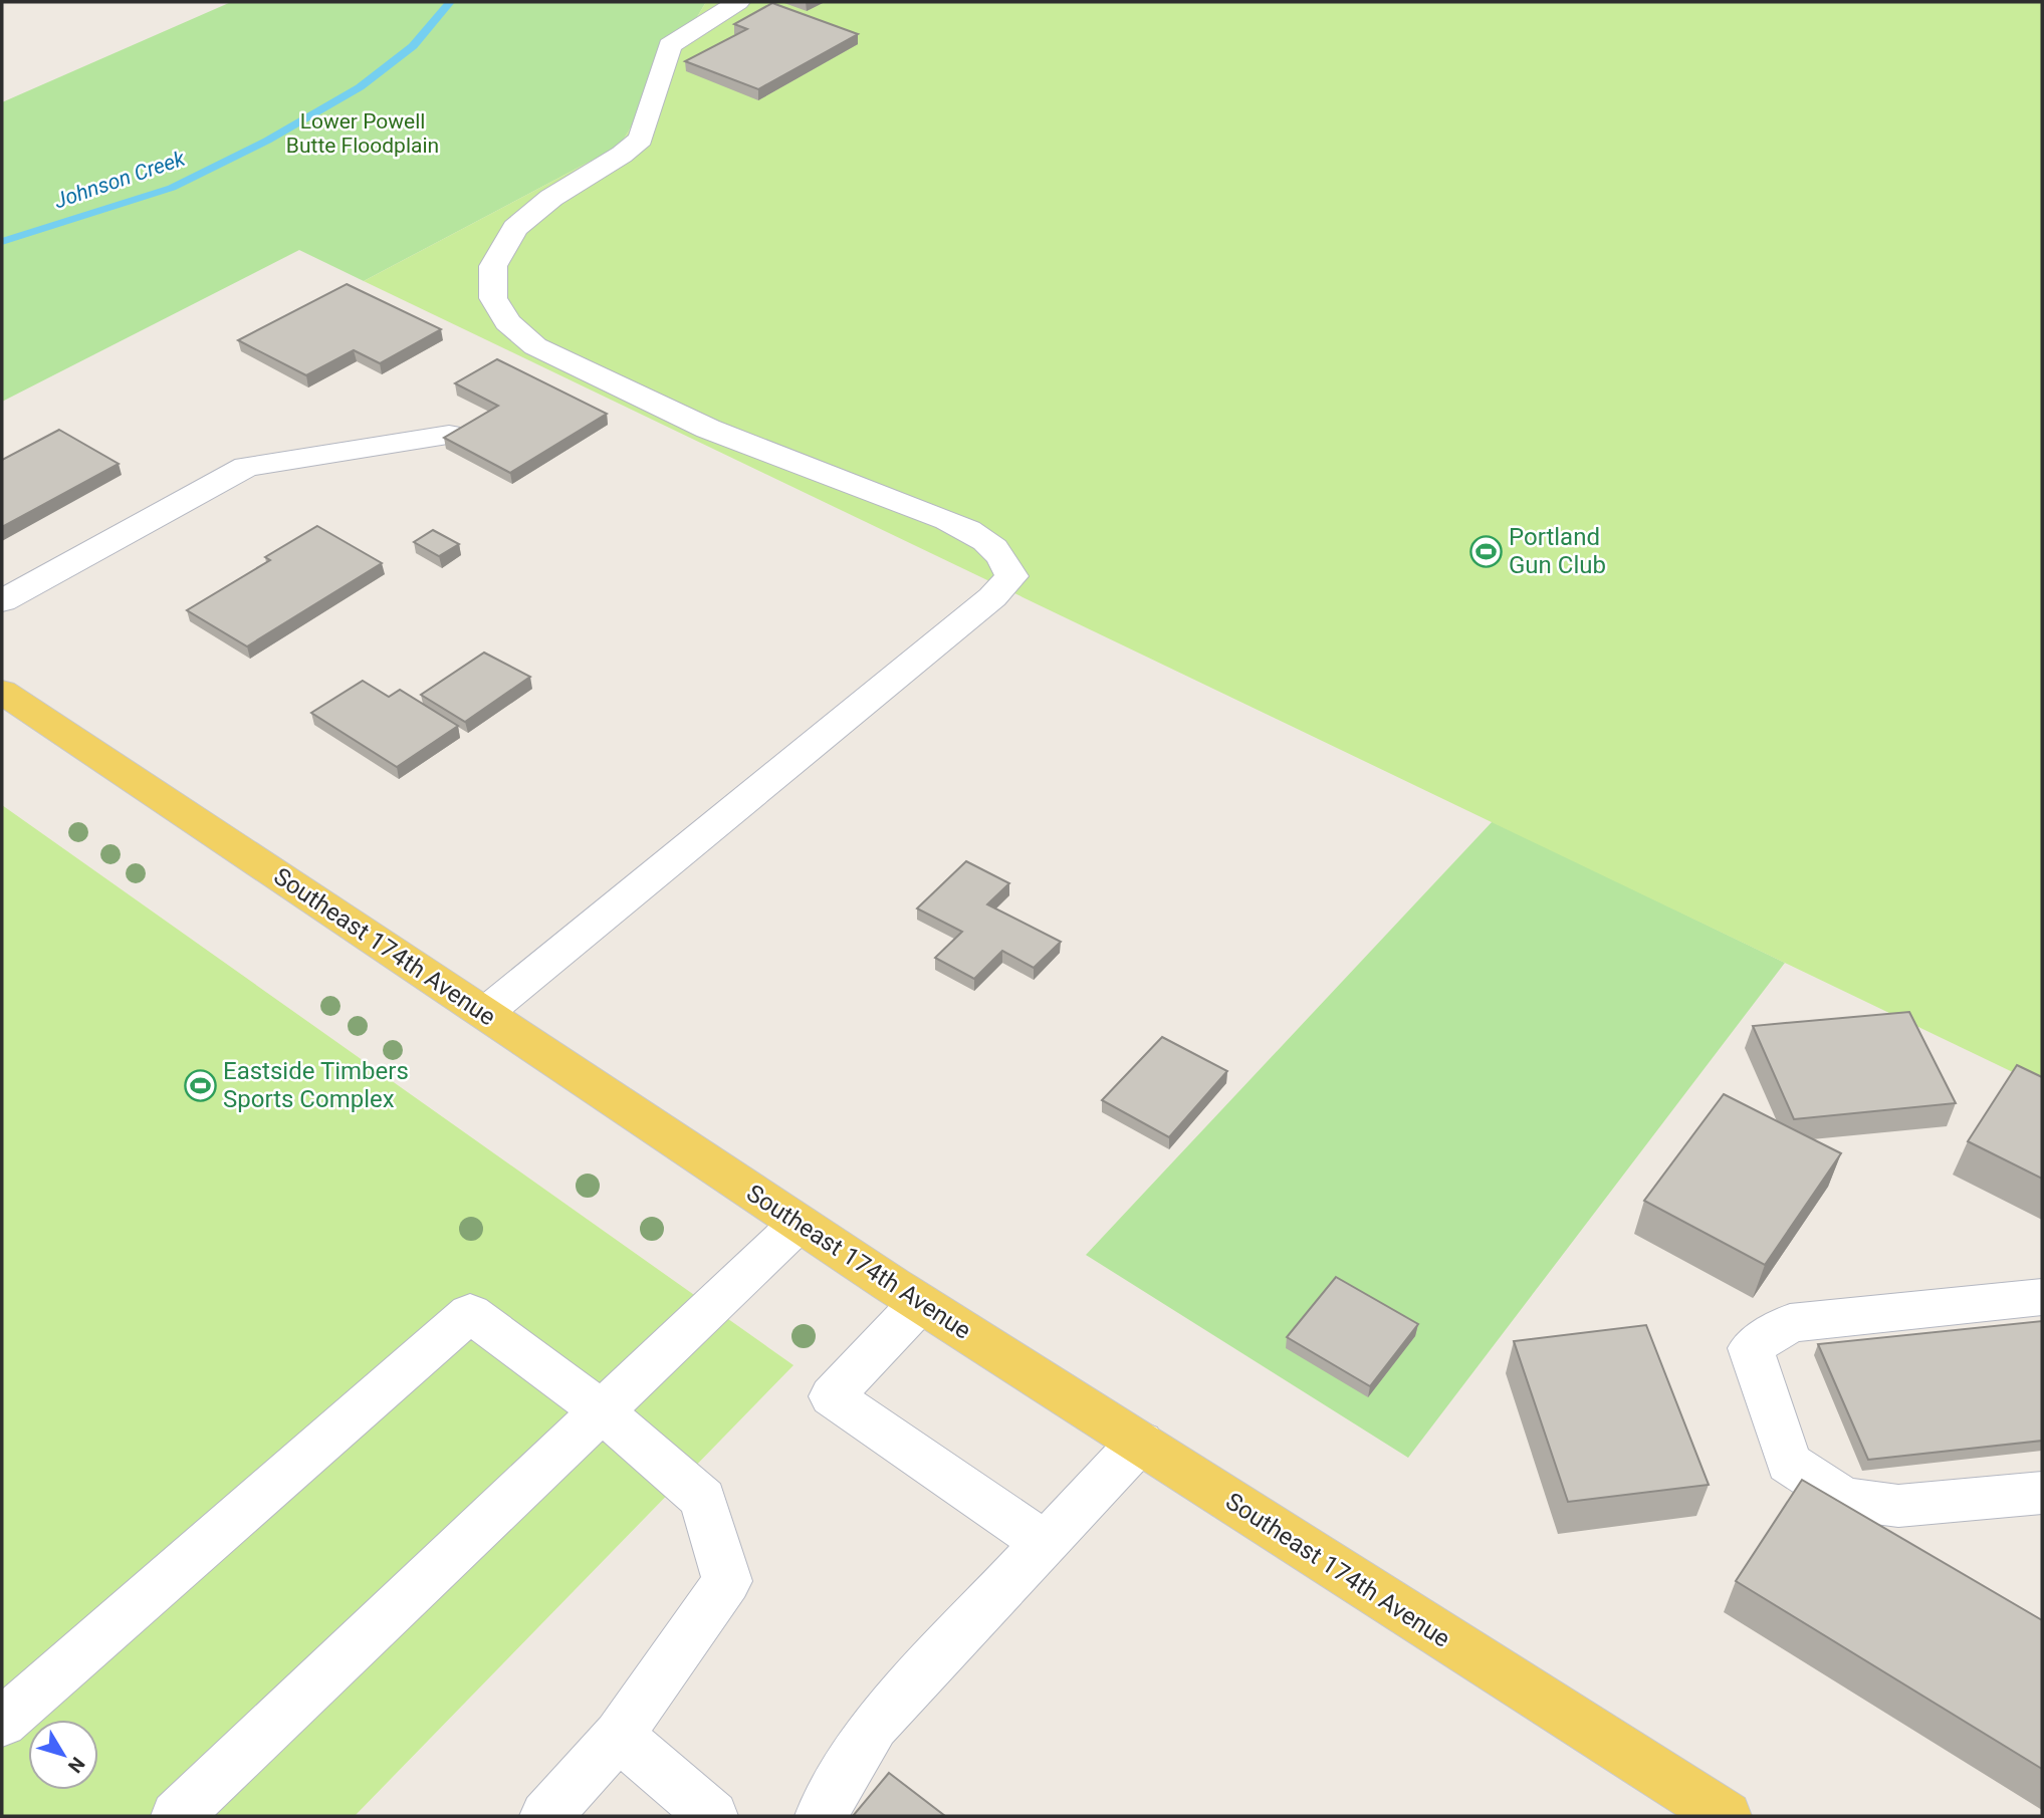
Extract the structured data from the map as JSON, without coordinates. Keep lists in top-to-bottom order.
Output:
{
  "streets": {
    "main road": ["Southeast 174th Avenue"]
  },
  "water": ["Johnson Creek"],
  "parks": ["Lower Powell Butte Floodplain"],
  "places": {
    "sports": ["Portland Gun Club", "Eastside Timbers Sports Complex"]
  },
  "north": "bottom right"
}
